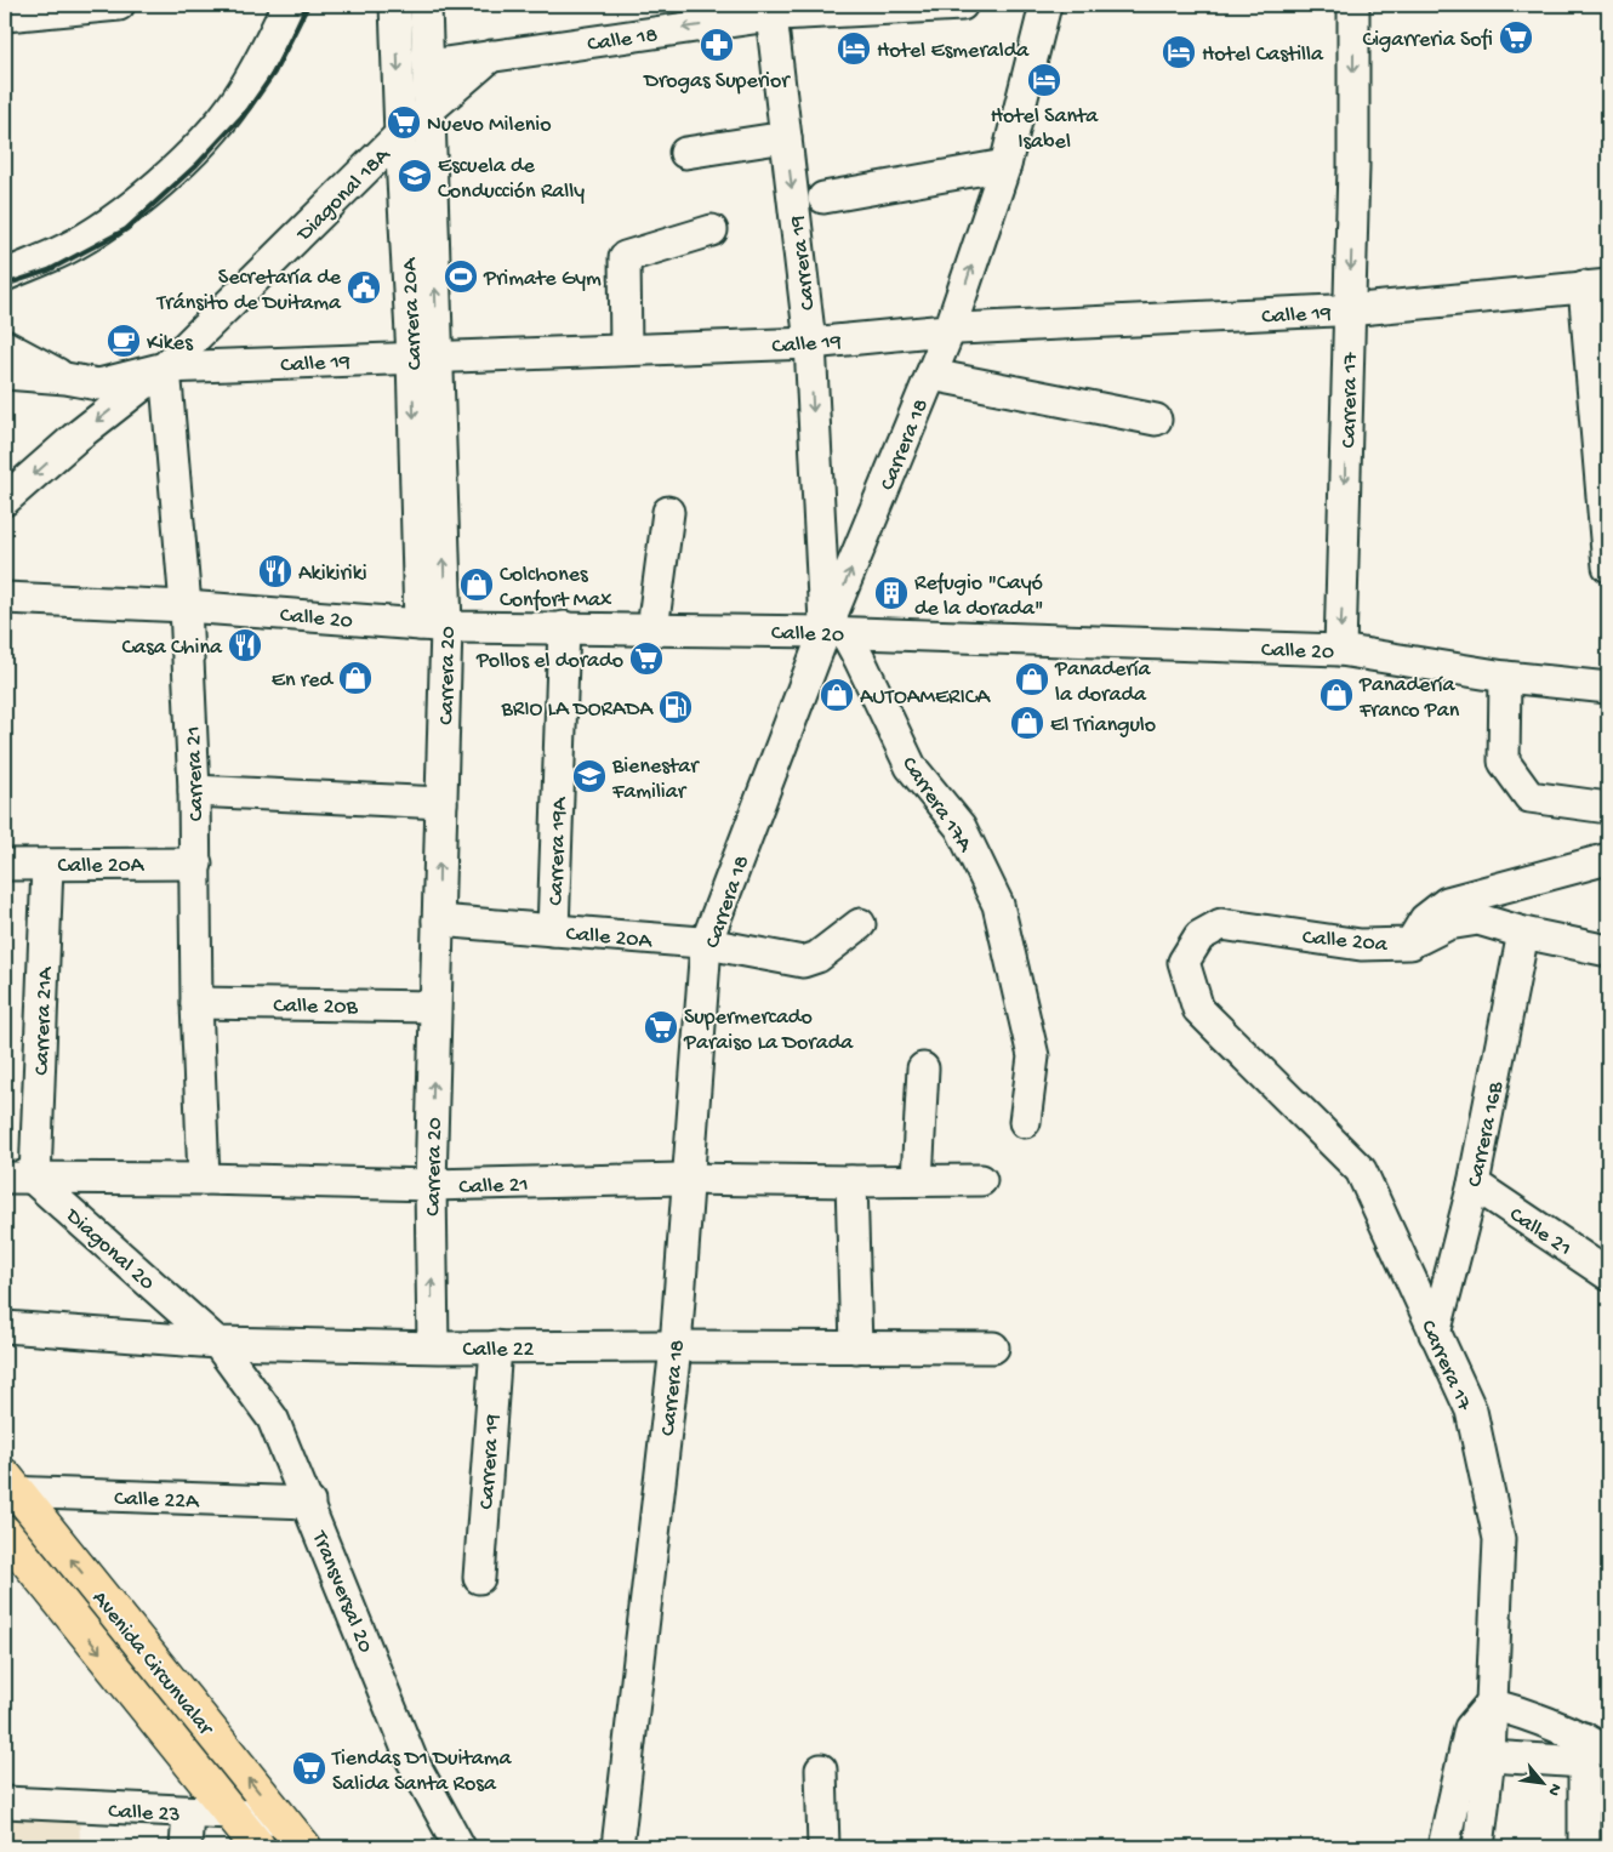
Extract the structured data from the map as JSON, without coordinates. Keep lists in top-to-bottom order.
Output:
{
  "streets": {
    "highway": ["Avenida Circunvalar"],
    "street": [
      "Calle 18",
      "Diagonal 18A",
      "Carrera 19",
      "Calle 19",
      "Carrera 20A",
      "Carrera 17",
      "Carrera 18",
      "Calle 20",
      "Carrera 20",
      "Carrera 21",
      "Carrera 17A",
      "Carrera 19A",
      "Calle 20A",
      "Calle 20a",
      "Calle 20B",
      "Carrera 21A",
      "Carrera 16B",
      "Calle 21",
      "Diagonal 20",
      "Calle 22",
      "Calle 22A",
      "Transversal 20",
      "Calle 23"
    ]
  },
  "crossings": [
    ["Calle 18", "Diagonal 18A"],
    ["Calle 18", "Carrera 19"],
    ["Calle 18", "Carrera 20"],
    ["Diagonal 18A", "Calle 19"],
    ["Diagonal 18A", "Carrera 20A"],
    ["Diagonal 18A", "Carrera 20"],
    ["Diagonal 18A", "Carrera 21"],
    ["Carrera 19", "Calle 19"],
    ["Carrera 19", "Carrera 18"],
    ["Carrera 19", "Calle 20"],
    ["Carrera 19", "Carrera 17A"],
    ["Carrera 19", "Calle 22"],
    ["Calle 19", "Carrera 20A"],
    ["Calle 19", "Carrera 17"],
    ["Calle 19", "Carrera 18"],
    ["Calle 19", "Carrera 20"],
    ["Calle 19", "Carrera 21"],
    ["Carrera 20A", "Carrera 20"],
    ["Carrera 17", "Calle 20"],
    ["Carrera 17", "Calle 20a"],
    ["Carrera 17", "Carrera 16B"],
    ["Carrera 18", "Calle 20"],
    ["Carrera 18", "Carrera 17A"],
    ["Carrera 18", "Calle 20A"],
    ["Carrera 18", "Calle 21"],
    ["Carrera 18", "Calle 22"],
    ["Calle 20", "Carrera 20"],
    ["Calle 20", "Carrera 21"],
    ["Calle 20", "Carrera 17A"],
    ["Calle 20", "Carrera 19A"],
    ["Carrera 20", "Calle 20A"],
    ["Carrera 20", "Calle 20B"],
    ["Carrera 20", "Calle 21"],
    ["Carrera 20", "Calle 22"],
    ["Carrera 21", "Calle 20A"],
    ["Carrera 21", "Calle 20B"],
    ["Carrera 21", "Calle 21"],
    ["Carrera 19A", "Calle 20A"],
    ["Calle 20A", "Carrera 21A"],
    ["Carrera 21A", "Calle 21"],
    ["Carrera 21A", "Diagonal 20"],
    ["Carrera 16B", "Calle 21"],
    ["Calle 21", "Diagonal 20"],
    ["Diagonal 20", "Calle 22"],
    ["Diagonal 20", "Transversal 20"],
    ["Calle 22", "Transversal 20"],
    ["Calle 22A", "Transversal 20"],
    ["Calle 22A", "Avenida Circunvalar"],
    ["Avenida Circunvalar", "Calle 23"]
  ],
  "one_way": ["Carrera 19", "Carrera 20A", "Carrera 20"],
  "places": {
    "supermarket": [
      "Cigarreria Sofi",
      "Nuevo Milenio",
      "Pollos el dorado",
      "Supermercado Paraiso La Dorada",
      "Tiendas D1 Duitama Salida Santa Rosa"
    ],
    "pharmacy": ["Drogas Superior"],
    "hotel": ["Hotel Esmeralda", "Hotel Castilla", "Hotel Santa Isabel"],
    "school or university": ["Escuela de Conducción Rally", "Bienestar Familiar"],
    "sports": ["Primate Gym"],
    "public building": ["Secretaría de Tránsito de Duitama"],
    "cafe": ["Kikes"],
    "restaurant": ["Akikiriki", "Casa China"],
    "shop": [
      "Colchones Confort Max",
      "En red",
      "Panadería la dorada",
      "AUTOAMERICA",
      "Panadería Franco Pan",
      "El Triangulo"
    ],
    "building": ["Refugio \"Cayó de la dorada\""],
    "fuel station": ["BRIO LA DORADA"]
  },
  "north": "bottom right"
}
